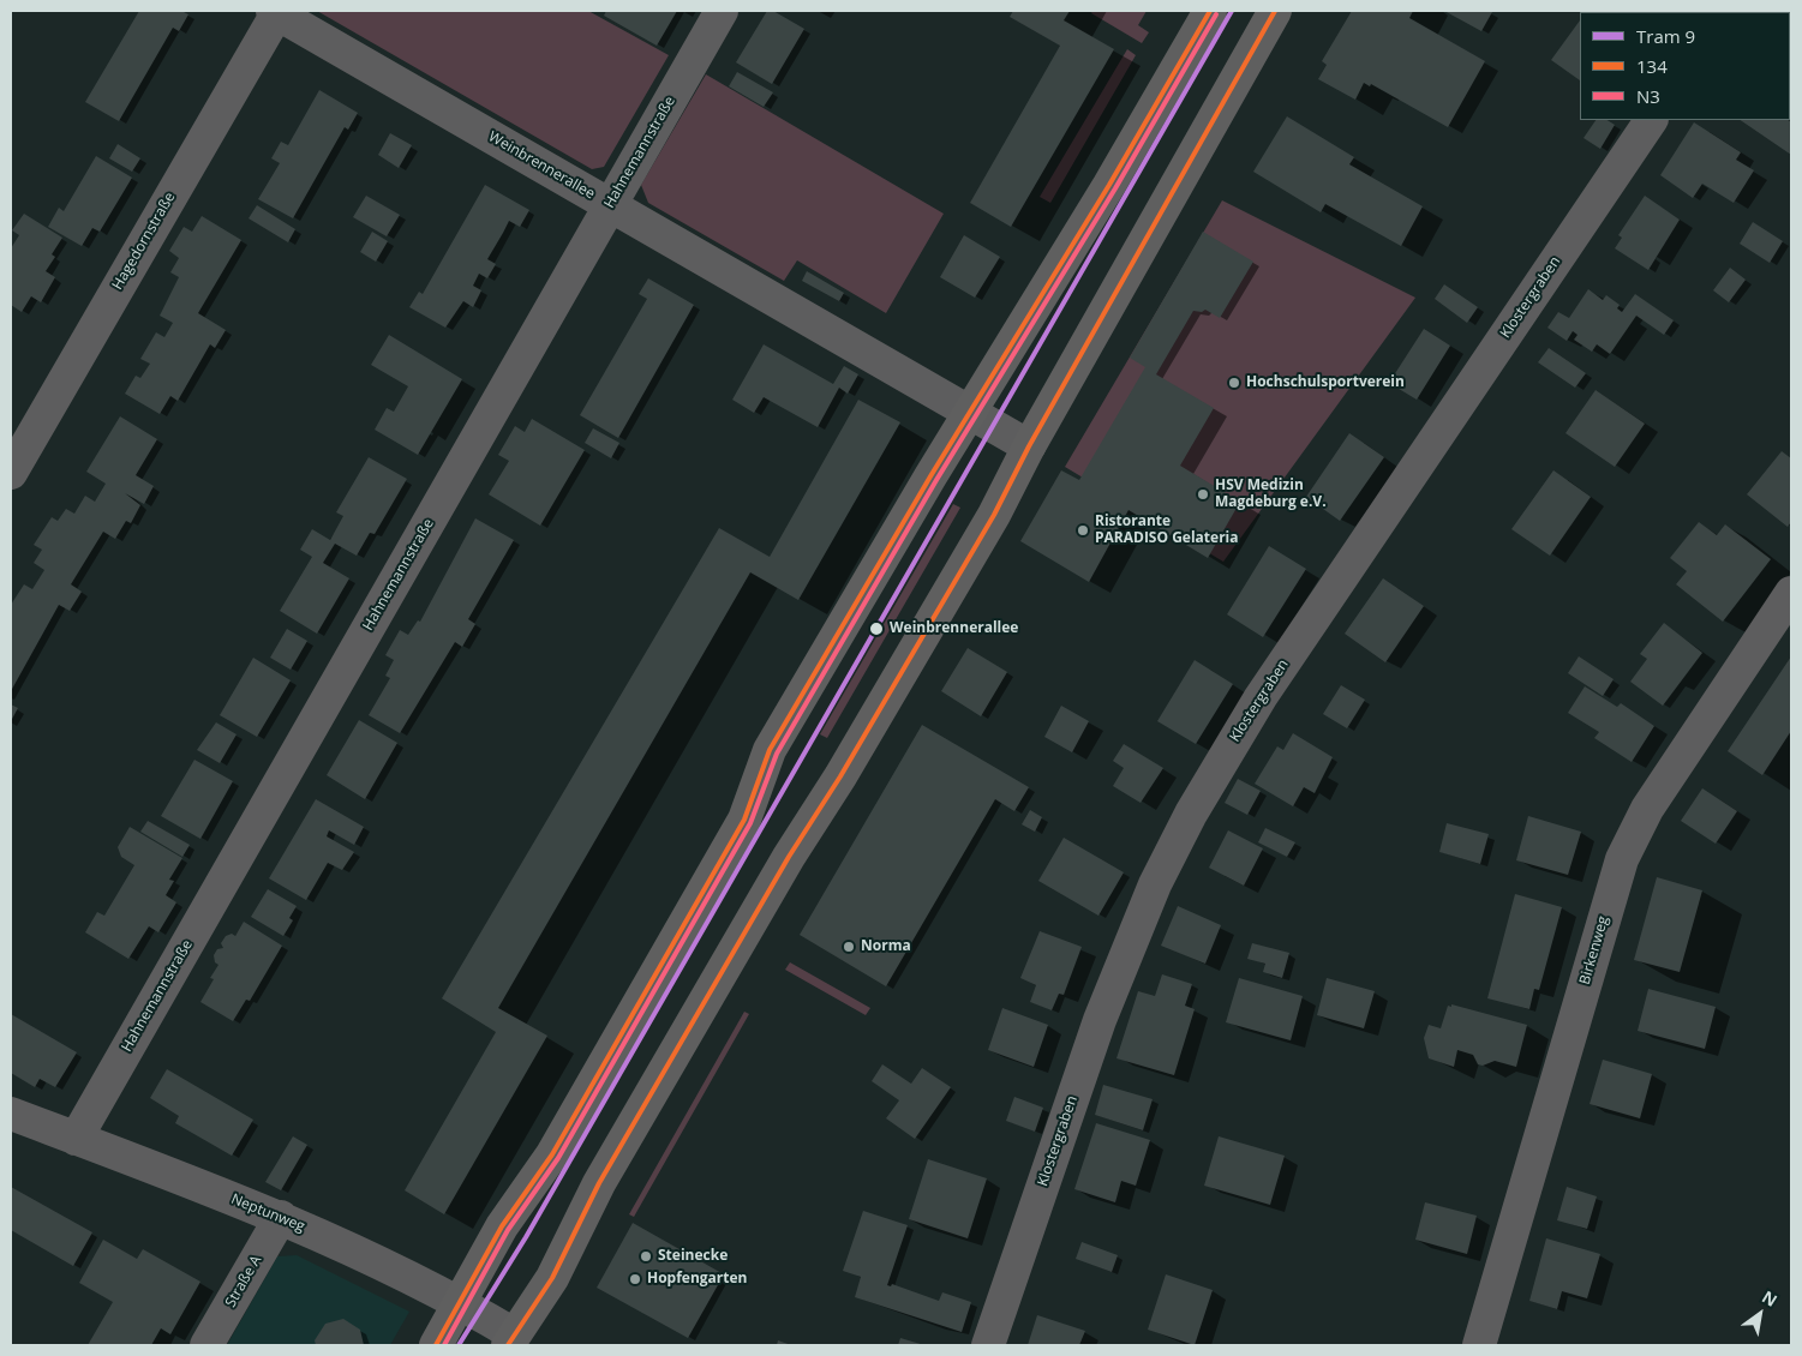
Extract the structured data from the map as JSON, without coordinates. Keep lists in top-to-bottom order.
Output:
{
  "streets": {
    "street": [
      "Hahnemannstraße",
      "Weinbrennerallee",
      "Hagedornstraße",
      "Klostergraben",
      "Birkenweg",
      "Neptunweg",
      "Straße A"
    ]
  },
  "crossings": [
    ["Hahnemannstraße", "Weinbrennerallee"],
    ["Hahnemannstraße", "Neptunweg"],
    ["Weinbrennerallee", "Hagedornstraße"],
    ["Neptunweg", "Straße A"]
  ],
  "places": [
    "Hochschulsportverein",
    "HSV Medizin Magdeburg e.V.",
    "Ristorante PARADISO Gelateria",
    "Weinbrennerallee",
    "Norma",
    "Steinecke",
    "Hopfengarten"
  ],
  "lines": ["tram line 9", "transit line 134", "transit line N3"],
  "legend": ["Tram 9", "134", "N3"],
  "north": "top right"
}
